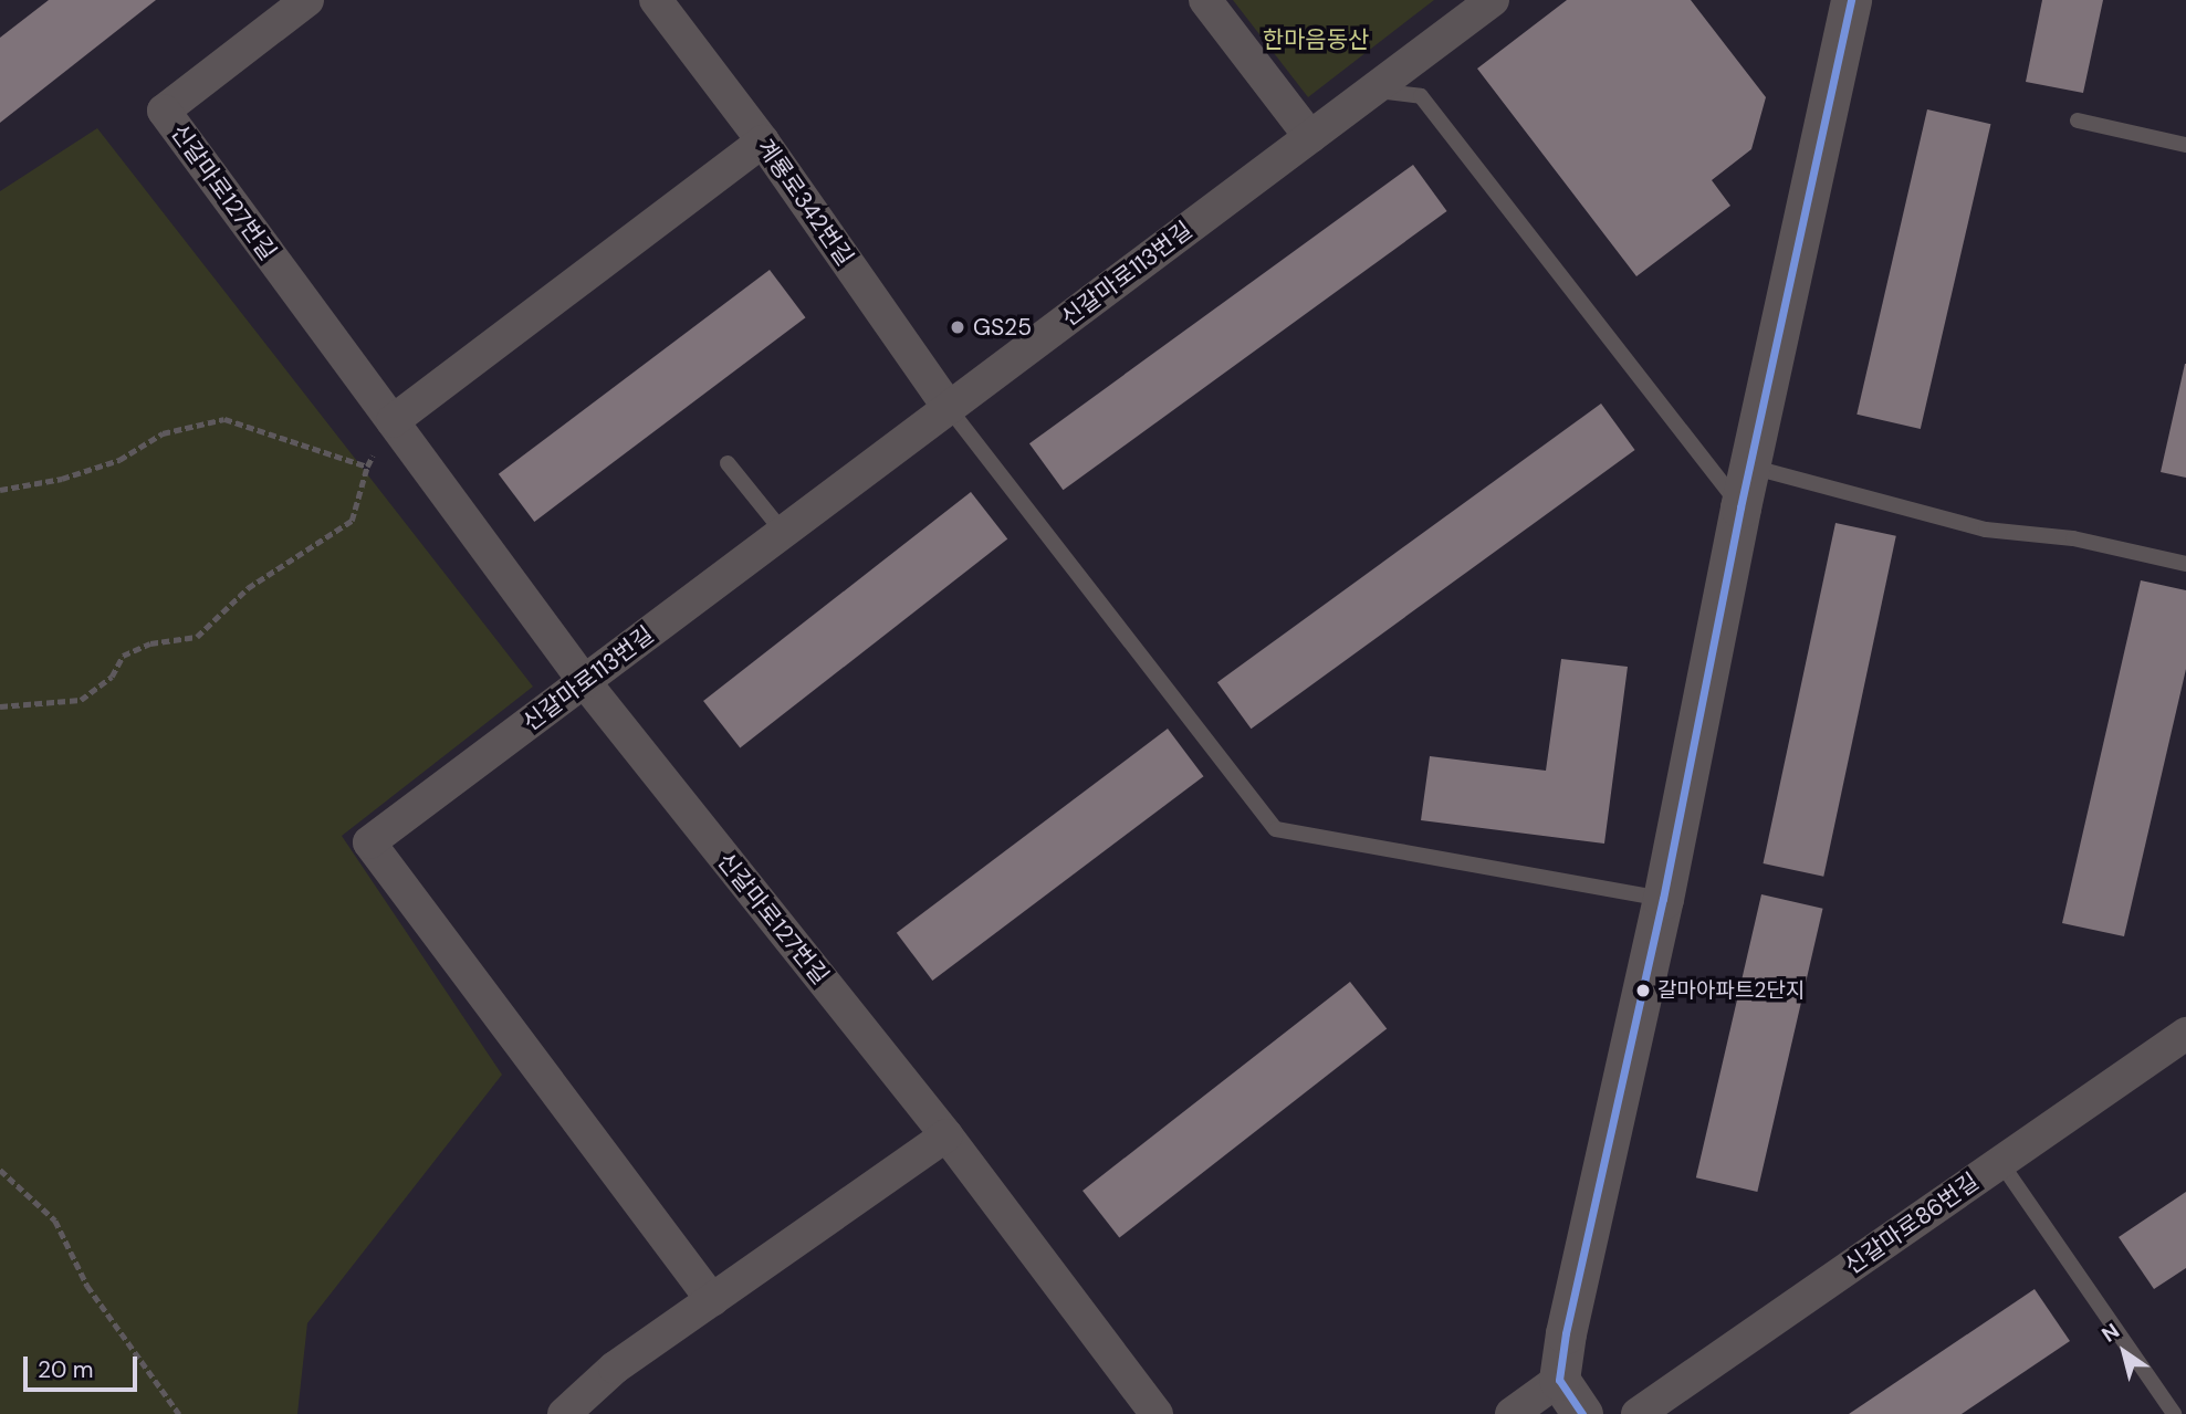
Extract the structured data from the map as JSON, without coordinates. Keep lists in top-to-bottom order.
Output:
{
  "streets": {
    "street": [
      "신갈마로127번길",
      "계룡로342번길",
      "신갈마로113번길",
      "신갈마로86번길"
    ]
  },
  "crossings": [
    ["신갈마로127번길", "신갈마로113번길"],
    ["계룡로342번길", "신갈마로113번길"]
  ],
  "parks": ["한마음동산"],
  "places": ["GS25", "갈마아파트2단지"],
  "scale_bar": "20 m",
  "north": "top left"
}
